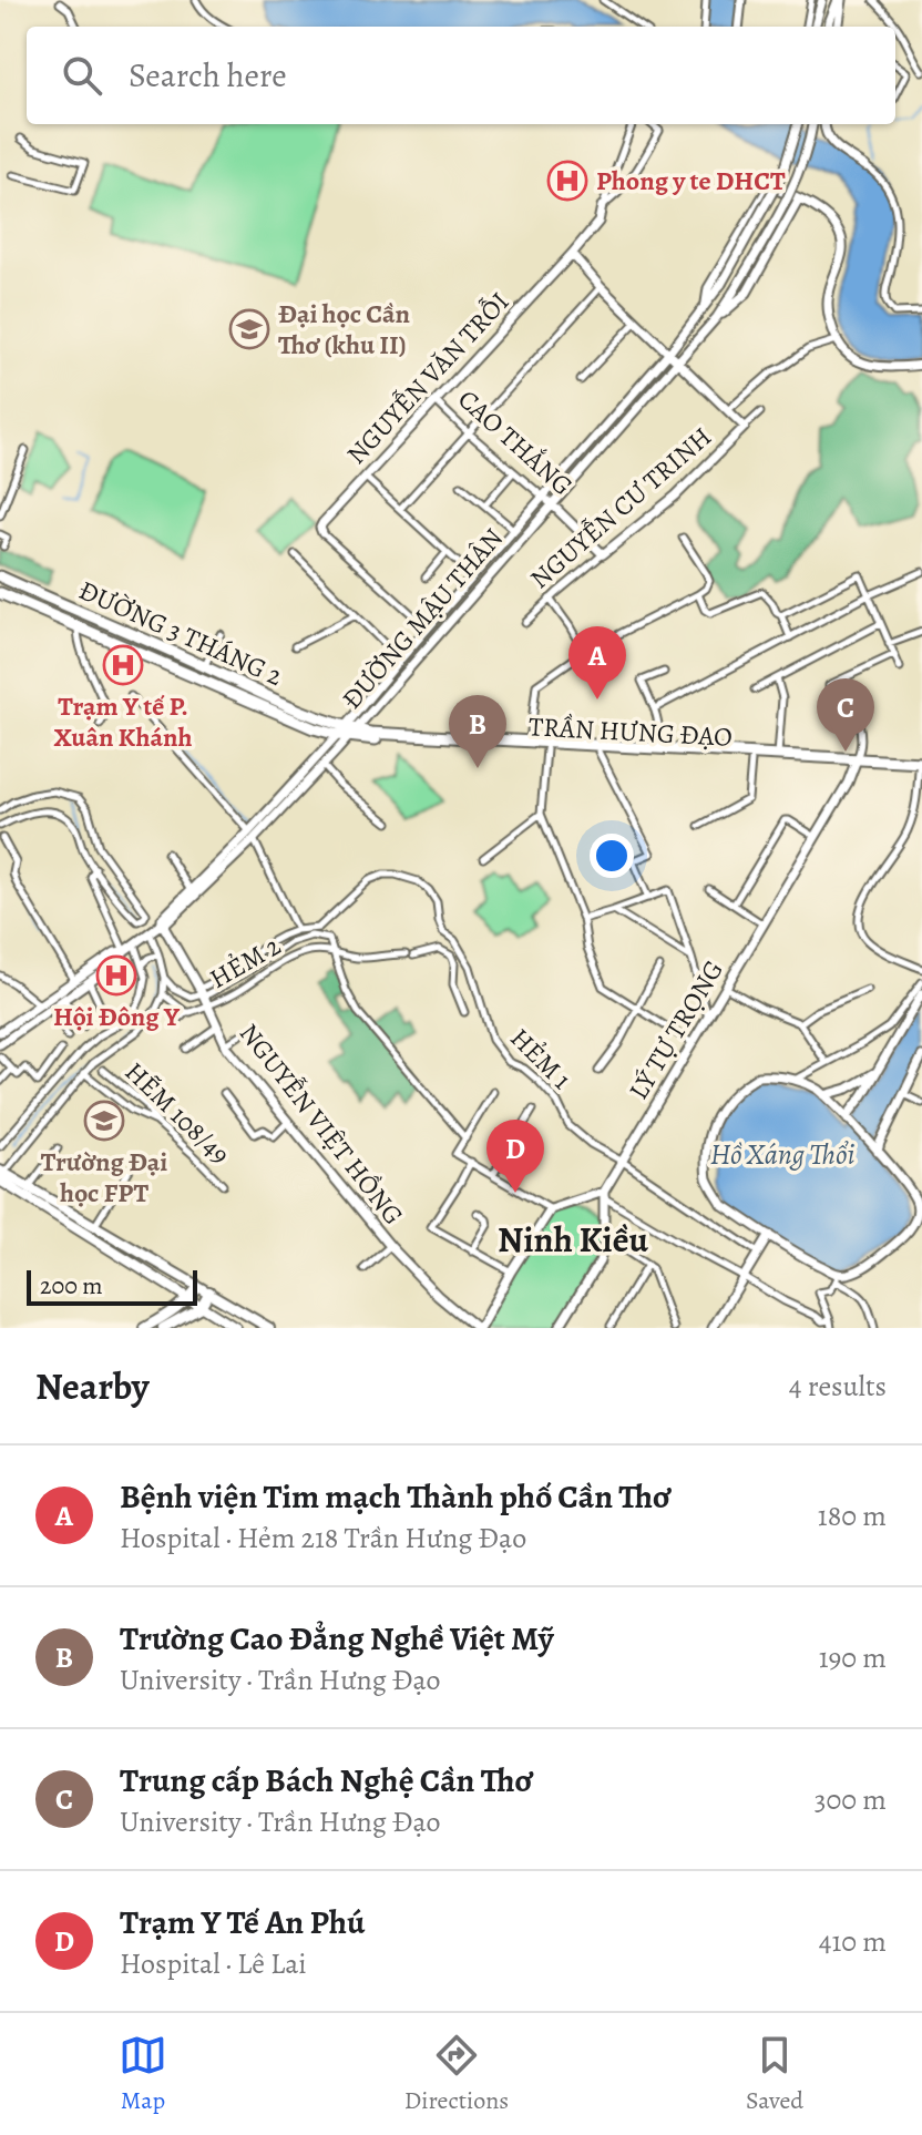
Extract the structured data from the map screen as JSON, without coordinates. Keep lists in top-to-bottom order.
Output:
{
  "streets": {
    "highway": ["ĐƯỜNG 3 THÁNG 2", "TRẦN HƯNG ĐẠO"],
    "street": [
      "NGUYỄN VĂN TRỖI",
      "CAO THẮNG",
      "NGUYỄN CƯ TRINH",
      "ĐƯỜNG MẬU THÂN",
      "HẺM 2",
      "LÝ TỰ TRỌNG",
      "HẺM 1",
      "HẼM 108/49",
      "NGUYỄN VIỆT HỒNG"
    ]
  },
  "crossings": [
    ["NGUYỄN VĂN TRỖI", "CAO THẮNG"],
    ["CAO THẮNG", "NGUYỄN CƯ TRINH"],
    ["CAO THẮNG", "ĐƯỜNG MẬU THÂN"],
    ["ĐƯỜNG MẬU THÂN", "ĐƯỜNG 3 THÁNG 2"],
    ["ĐƯỜNG MẬU THÂN", "TRẦN HƯNG ĐẠO"],
    ["ĐƯỜNG MẬU THÂN", "NGUYỄN VIỆT HỒNG"],
    ["ĐƯỜNG 3 THÁNG 2", "TRẦN HƯNG ĐẠO"],
    ["TRẦN HƯNG ĐẠO", "LÝ TỰ TRỌNG"],
    ["HẺM 2", "NGUYỄN VIỆT HỒNG"],
    ["LÝ TỰ TRỌNG", "HẺM 1"],
    ["HẺM 1", "NGUYỄN VIỆT HỒNG"]
  ],
  "districts": ["Ninh Kiều"],
  "water": ["Hồ Xáng Thổi"],
  "places": {
    "hospital": ["Phong y te DHCT", "Trạm Y tế P. Xuân Khánh", "Hội Đông Y"],
    "school or university": ["Đại học Cần Thơ (khu II)", "Trường Đại học FPT"]
  },
  "scale_bar": "200 m",
  "page": {
    "search": "Search here",
    "pins": [
      "A",
      "C",
      "B",
      "D"
    ],
    "scale": "200 m",
    "heading": ["Nearby", "4 results"],
    "list": [
      {
        "mark": "A",
        "name": "Bệnh viện Tim mạch Thành phố Cần Thơ",
        "note": "Hospital · Hẻm 218 Trần Hưng Đạo",
        "value": "180 m"
      },
      {
        "mark": "B",
        "name": "Trường Cao Đẳng Nghề Việt Mỹ",
        "note": "University · Trần Hưng Đạo",
        "value": "190 m"
      },
      {
        "mark": "C",
        "name": "Trung cấp Bách Nghệ Cần Thơ",
        "note": "University · Trần Hưng Đạo",
        "value": "300 m"
      },
      {
        "mark": "D",
        "name": "Trạm Y Tế An Phú",
        "note": "Hospital · Lê Lai",
        "value": "410 m"
      }
    ],
    "nav": ["Map", "Directions", "Saved"]
  }
}
